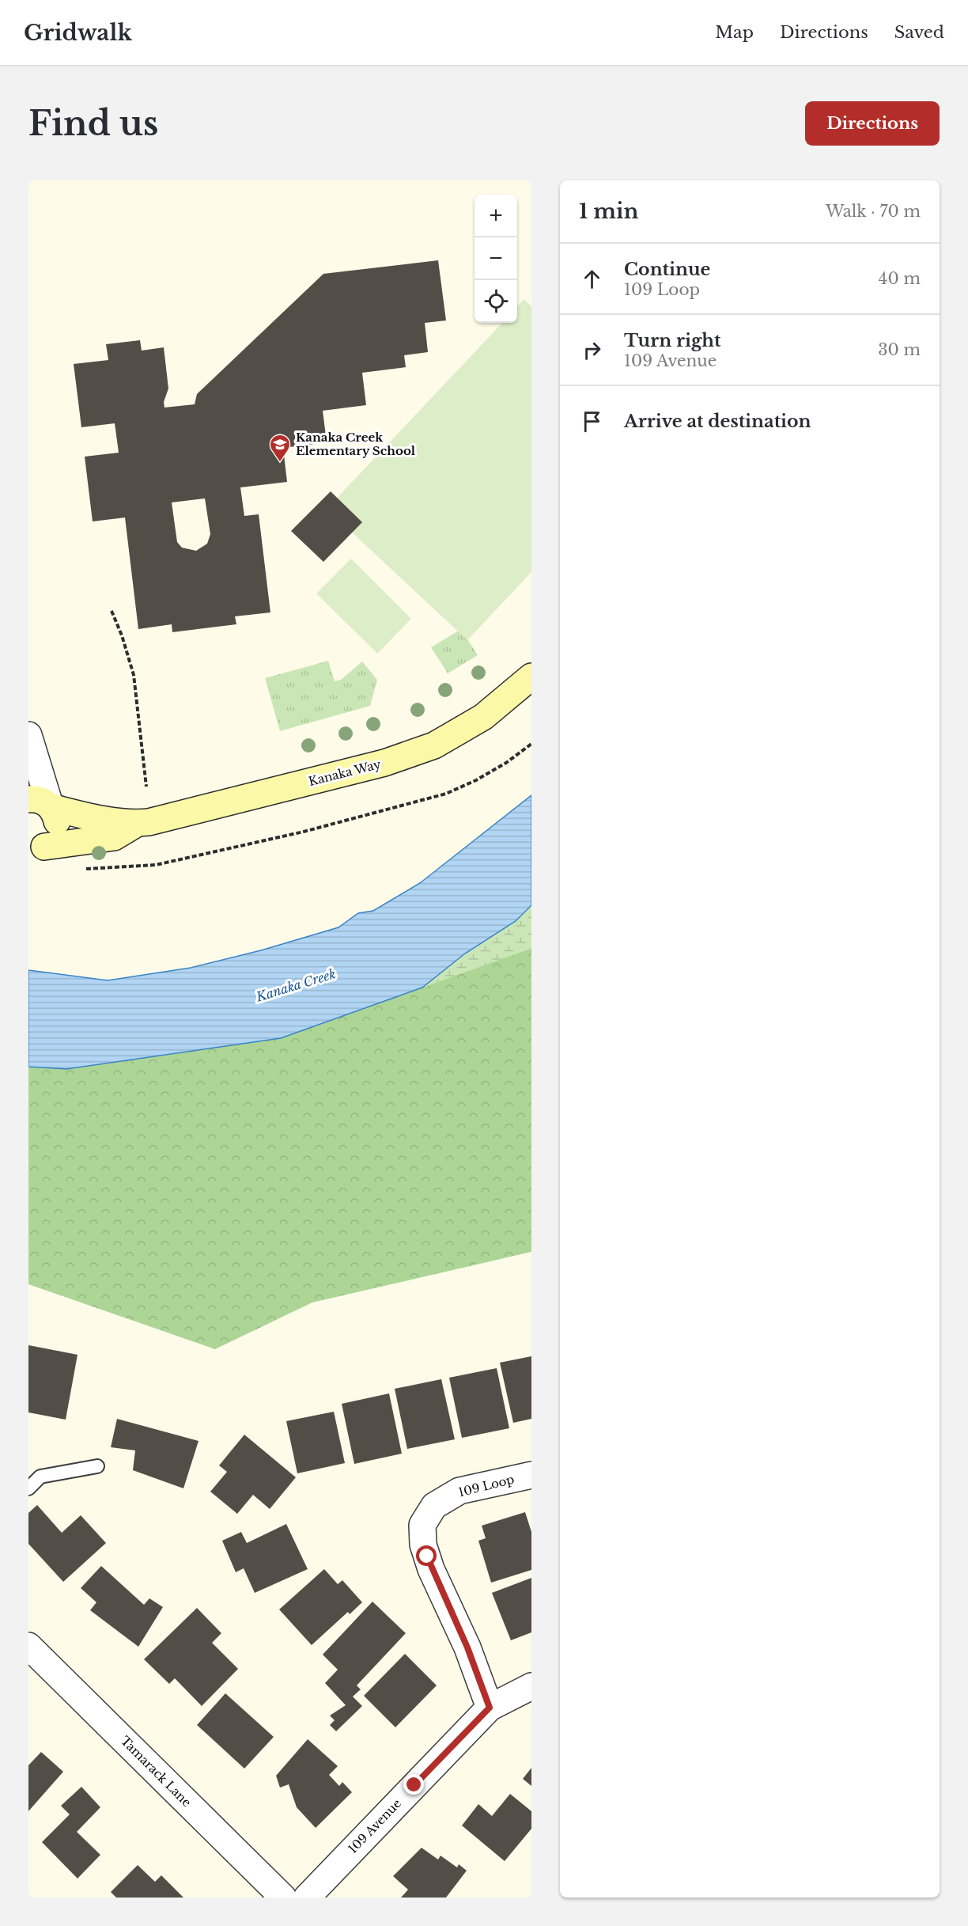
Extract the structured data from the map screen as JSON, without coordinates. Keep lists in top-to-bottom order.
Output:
{
  "streets": {
    "main road": ["Kanaka Way"],
    "street": ["109 Loop", "Tamarack Lane", "109 Avenue"]
  },
  "crossings": [
    ["109 Loop", "109 Avenue"]
  ],
  "water": ["Kanaka Creek"],
  "places": {
    "school or university": ["Kanaka Creek Elementary School"]
  },
  "page": {
    "header": "Gridwalk",
    "nav": ["Map", "Directions", "Saved"],
    "buttons": "Directions",
    "title": "Find us",
    "heading": ["1 min", "Walk · 70 m"],
    "map_buttons": ["+", "−"],
    "list": [
      ["Continue", "109 Loop", "40 m"],
      ["Turn right", "109 Avenue", "30 m"],
      "Arrive at destination"
    ]
  }
}
